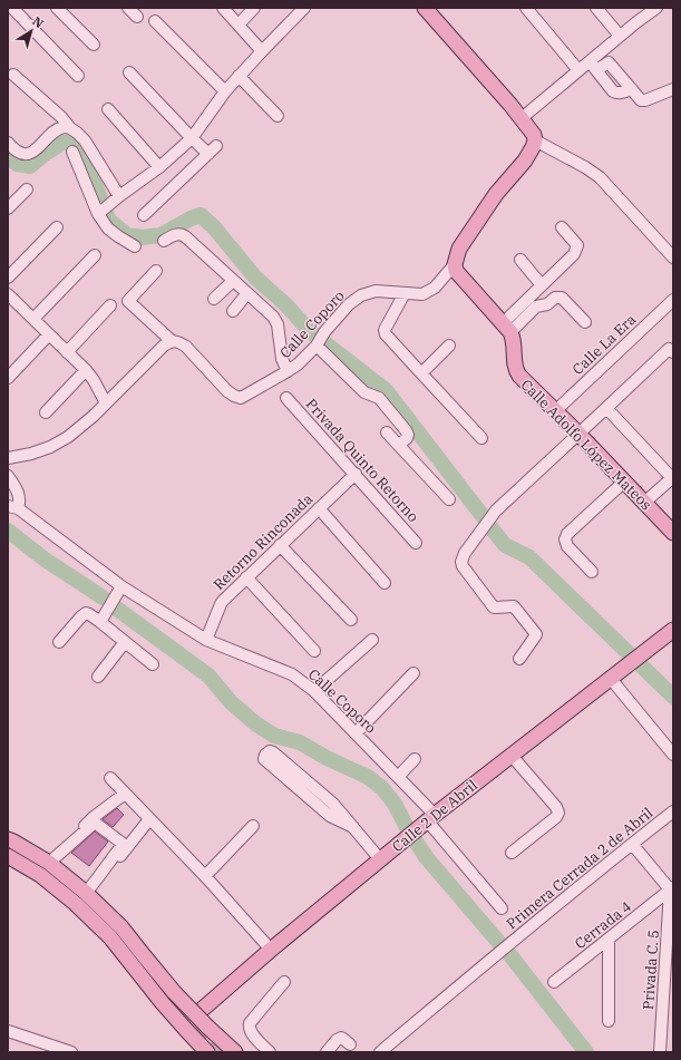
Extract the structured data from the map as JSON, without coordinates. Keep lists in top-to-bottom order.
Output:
{
  "streets": {
    "main road": ["Calle Adolfo López Mateos", "Calle 2 De Abril"],
    "street": [
      "Calle Coporo",
      "Calle La Era",
      "Privada Quinto Retorno",
      "Retorno Rinconada",
      "Primera Cerrada 2 de Abril",
      "Cerrada 4",
      "Privada C. 5"
    ]
  },
  "crossings": [
    ["Calle Coporo", "Retorno Rinconada"],
    ["Calle Coporo", "Calle 2 De Abril"],
    ["Calle La Era", "Calle Adolfo López Mateos"],
    ["Privada Quinto Retorno", "Retorno Rinconada"],
    ["Cerrada 4", "Privada C. 5"]
  ],
  "north": "top right"
}
